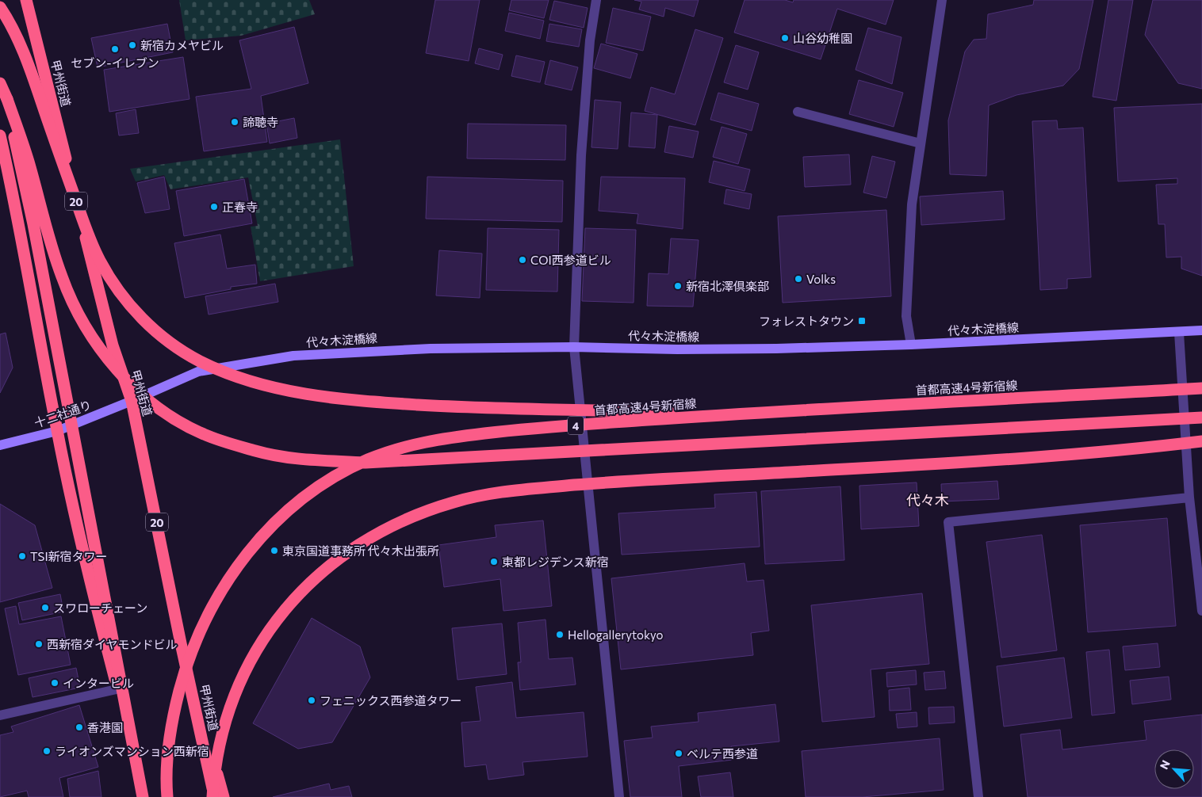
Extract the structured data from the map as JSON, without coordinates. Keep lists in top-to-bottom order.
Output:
{
  "streets": {
    "highway": [
      "甲州街道",
      "20",
      "首都高速4号新宿線",
      "4"
    ],
    "street": ["代々木淀橋線", "十二社通り"]
  },
  "crossings": [
    ["甲州街道", "20"],
    ["甲州街道", "代々木淀橋線"],
    ["甲州街道", "十二社通り"],
    ["代々木淀橋線", "十二社通り"]
  ],
  "districts": ["代々木"],
  "places": {
    "other": [
      "山谷幼稚園",
      "新宿カメヤビル",
      "セブン-イレブン",
      "諦聴寺",
      "正春寺",
      "COI西参道ビル",
      "Volks",
      "新宿北澤倶楽部",
      "東京国道事務所 代々木出張所",
      "TSI新宿タワー",
      "東都レジデンス新宿",
      "スワローチェーン",
      "Hellogallerytokyo",
      "西新宿ダイヤモンドビル",
      "インタービル",
      "フェニックス西参道タワー",
      "香港園",
      "ライオンズマンション西新宿",
      "ベルテ西参道"
    ],
    "transit": ["フォレストタウン"]
  },
  "north": "top left"
}
